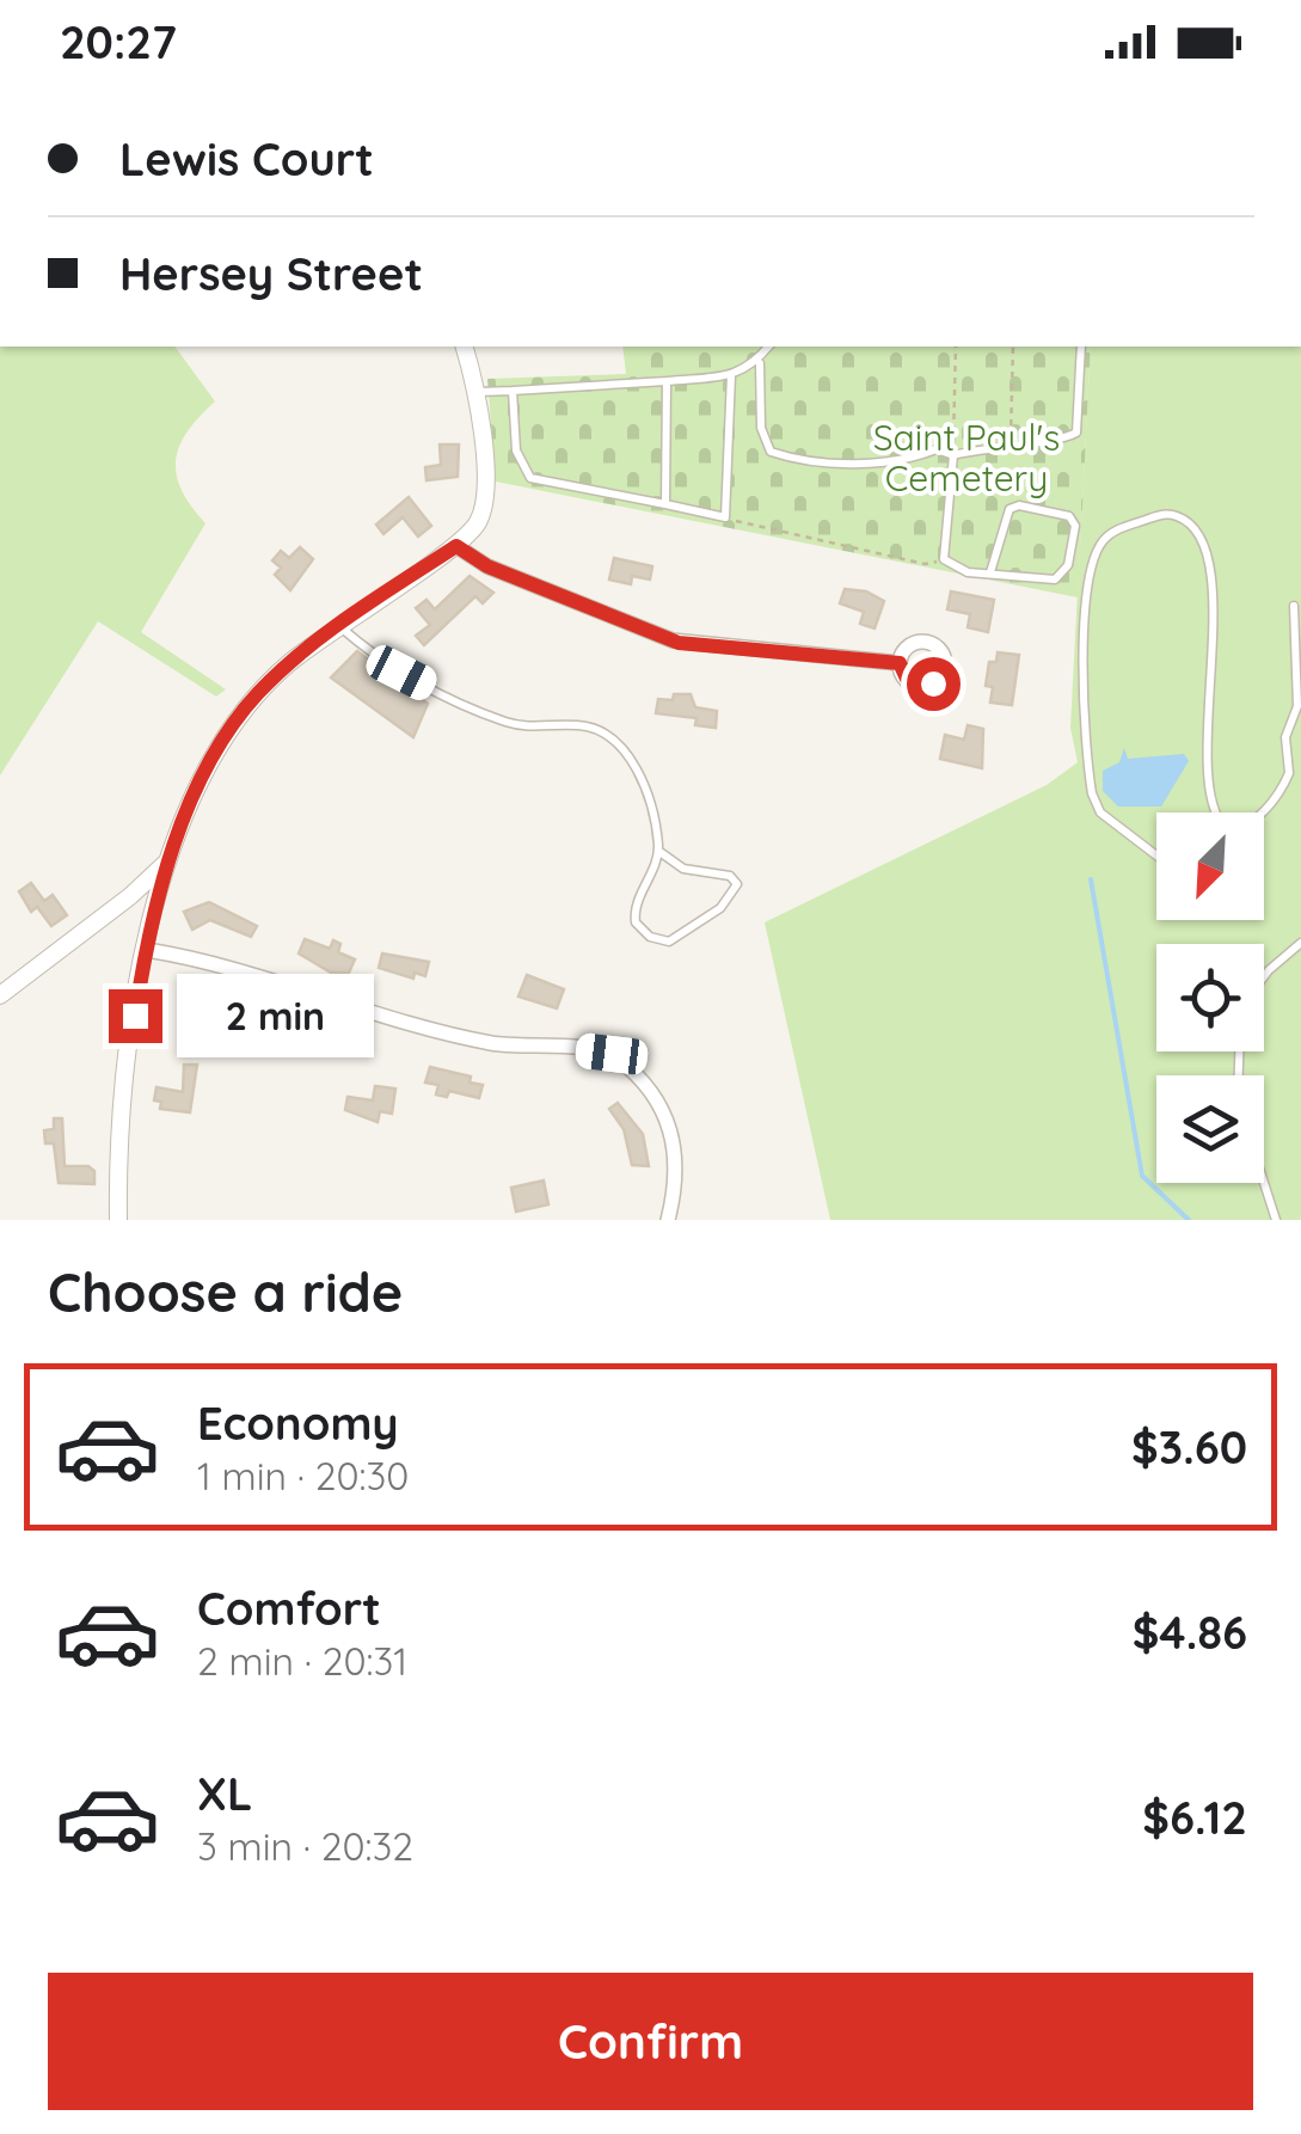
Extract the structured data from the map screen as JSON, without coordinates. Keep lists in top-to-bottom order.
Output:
{
  "parks": ["Saint Paul's Cemetery"],
  "north": "bottom left",
  "page": {
    "status": "20:27",
    "banner": ["Lewis Court", "Hersey Street"],
    "bubble": "2 min",
    "heading": "Choose a ride",
    "list": [
      {
        "name": "Economy",
        "note": "1 min · 20:30",
        "value": "$3.60"
      },
      {
        "name": "Comfort",
        "note": "2 min · 20:31",
        "value": "$4.86"
      },
      {
        "name": "XL",
        "note": "3 min · 20:32",
        "value": "$6.12"
      }
    ],
    "buttons": "Confirm"
  }
}
